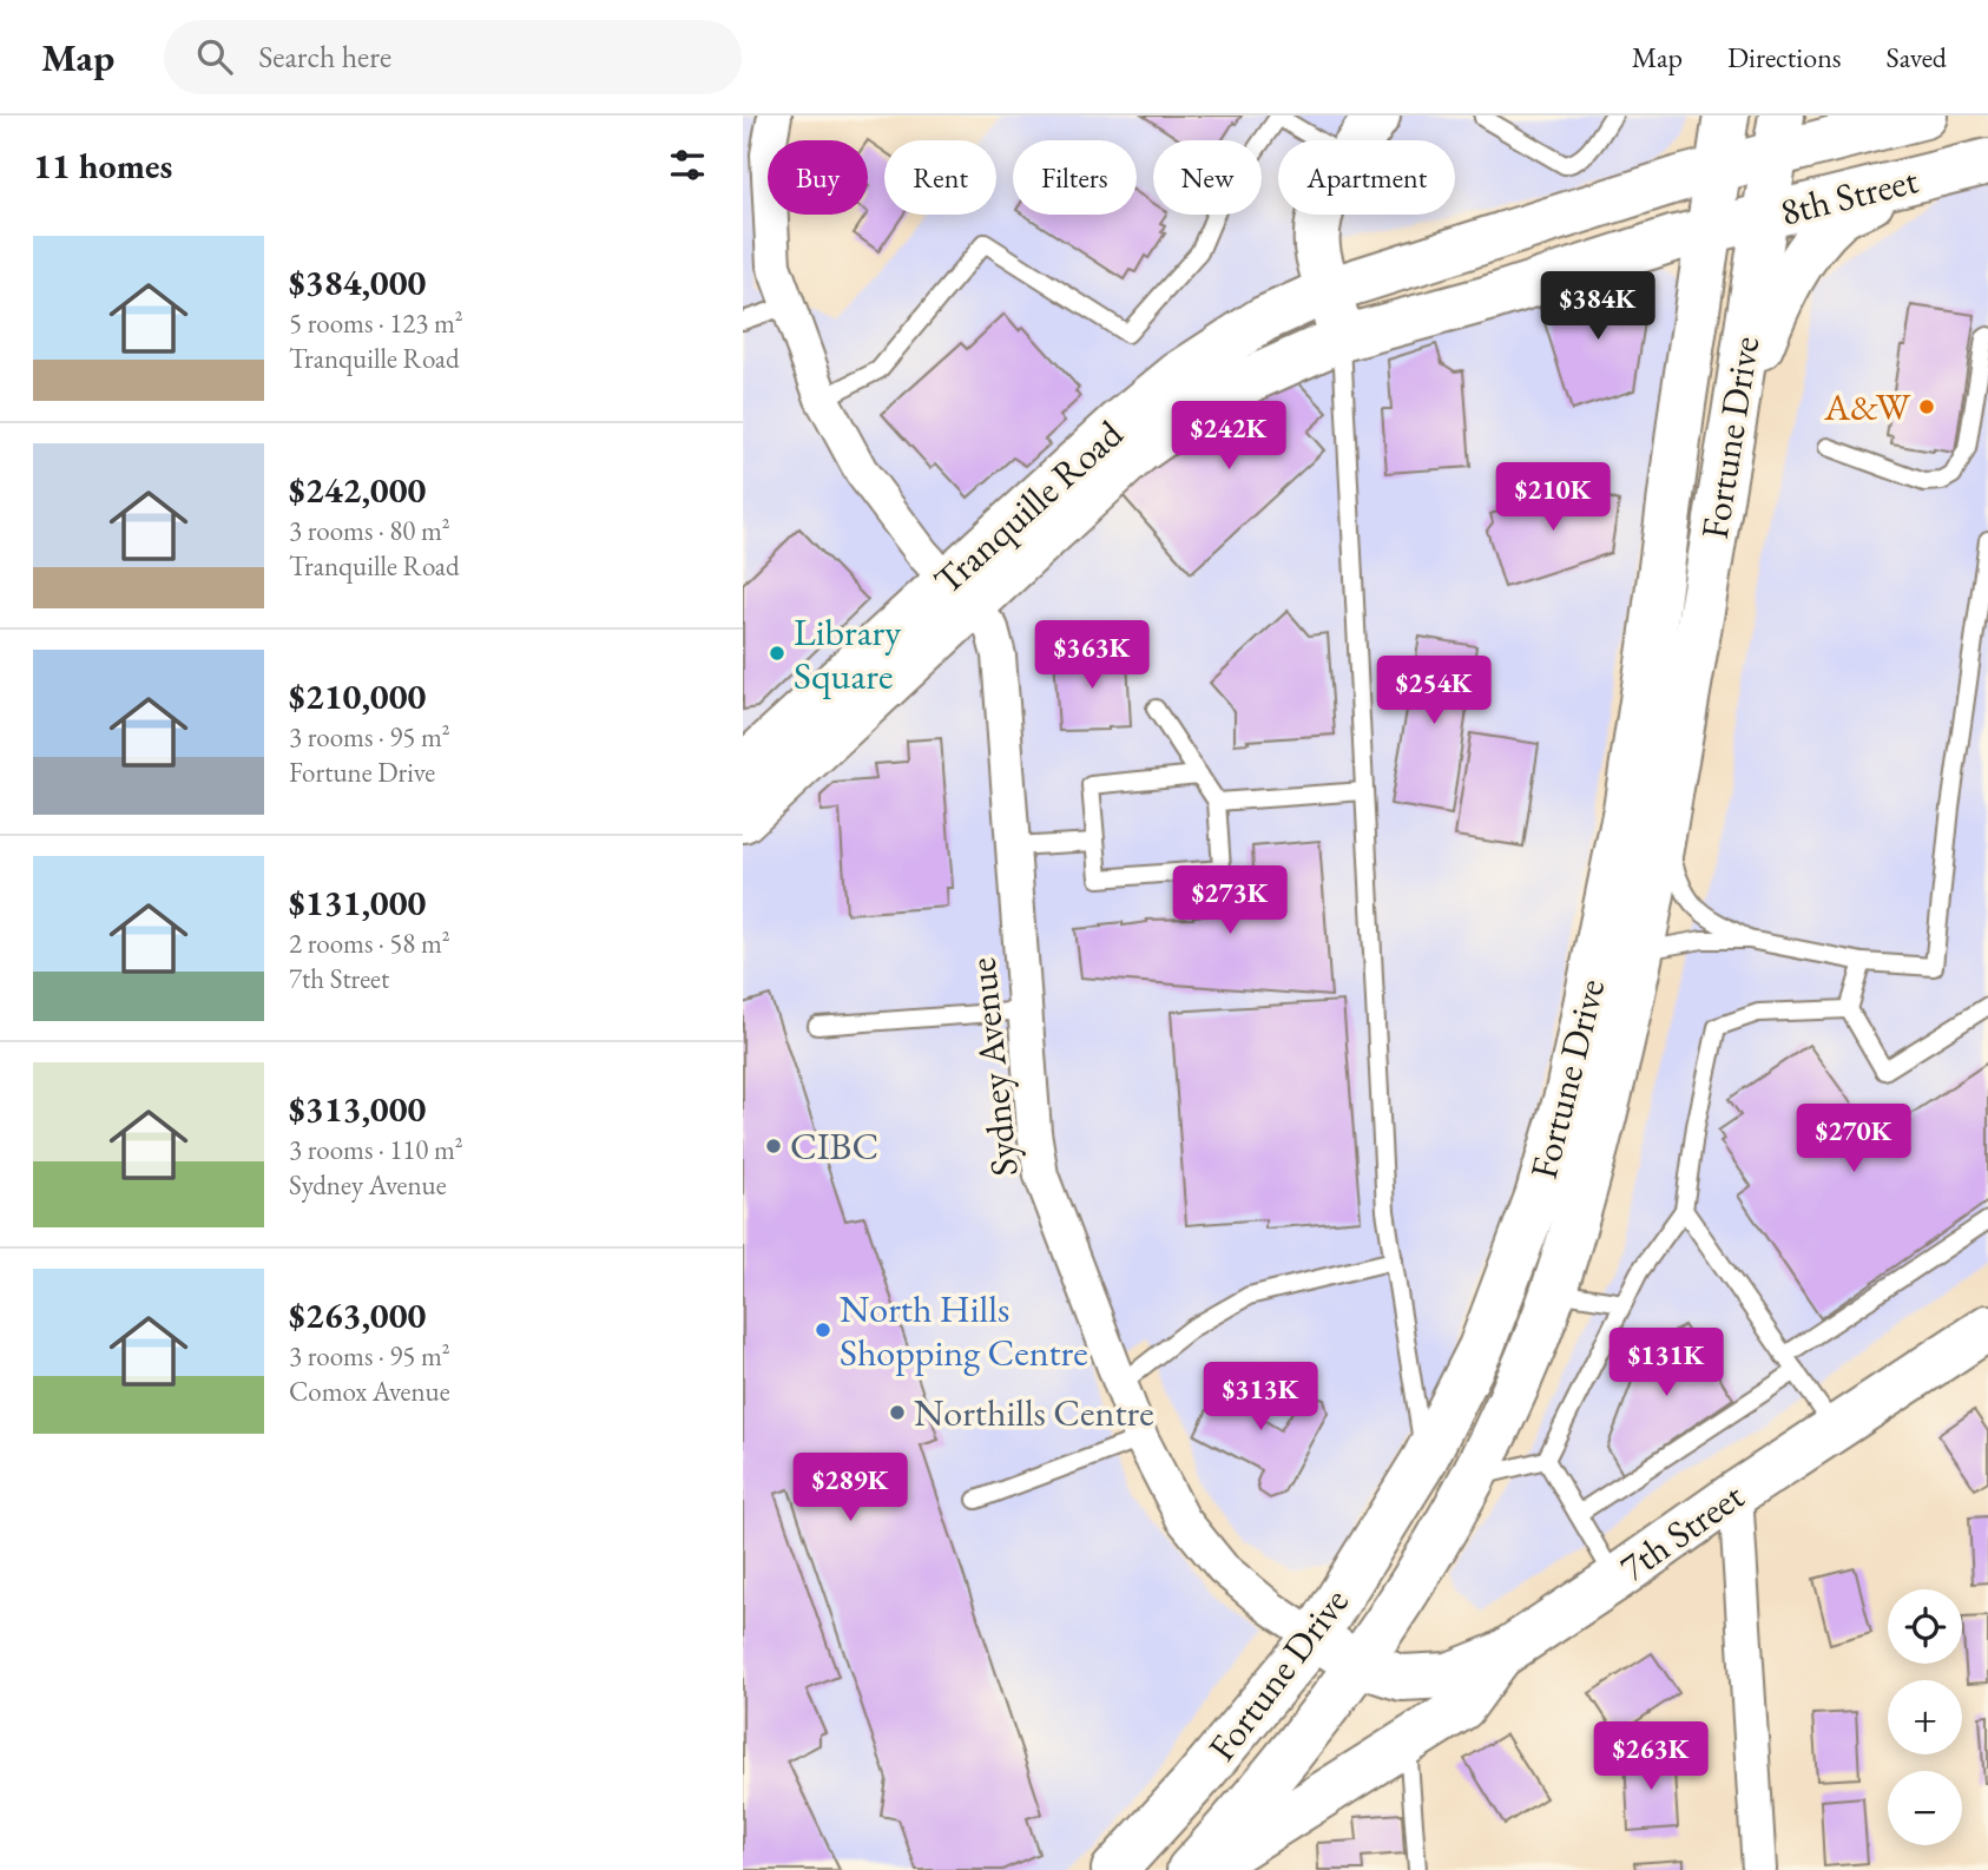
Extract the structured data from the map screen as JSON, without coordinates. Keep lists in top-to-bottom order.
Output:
{
  "streets": {
    "main road": [
      "8th Street",
      "Fortune Drive",
      "Tranquille Road",
      "7th Street"
    ],
    "street": ["Sydney Avenue"]
  },
  "crossings": [
    ["8th Street", "Fortune Drive"],
    ["8th Street", "Tranquille Road"],
    ["Fortune Drive", "Tranquille Road"],
    ["Fortune Drive", "Sydney Avenue"],
    ["Fortune Drive", "7th Street"],
    ["Tranquille Road", "Sydney Avenue"],
    ["Sydney Avenue", "7th Street"]
  ],
  "places": [
    "A&W",
    "Library Square",
    "CIBC",
    "North Hills Shopping Centre",
    "Northills Centre"
  ],
  "page": {
    "header": "Map",
    "search": "Search here",
    "nav": ["Map", "Directions", "Saved"],
    "heading": "11 homes",
    "chip": [
      "Buy",
      "Rent",
      "Filters",
      "New",
      "Apartment"
    ],
    "list": [
      {
        "name": "$384,000",
        "note": "5 rooms · 123 m² · Tranquille Road"
      },
      {
        "name": "$242,000",
        "note": "3 rooms · 80 m² · Tranquille Road"
      },
      {
        "name": "$210,000",
        "note": "3 rooms · 95 m² · Fortune Drive"
      },
      {
        "name": "$131,000",
        "note": "2 rooms · 58 m² · 7th Street"
      },
      {
        "name": "$313,000",
        "note": "3 rooms · 110 m² · Sydney Avenue"
      },
      {
        "name": "$263,000",
        "note": "3 rooms · 95 m² · Comox Avenue"
      }
    ],
    "price": [
      "$384K",
      "$242K",
      "$210K",
      "$363K",
      "$254K",
      "$273K",
      "$270K",
      "$131K",
      "$313K",
      "$289K",
      "$263K"
    ],
    "map_buttons": ["+", "−"]
  }
}
